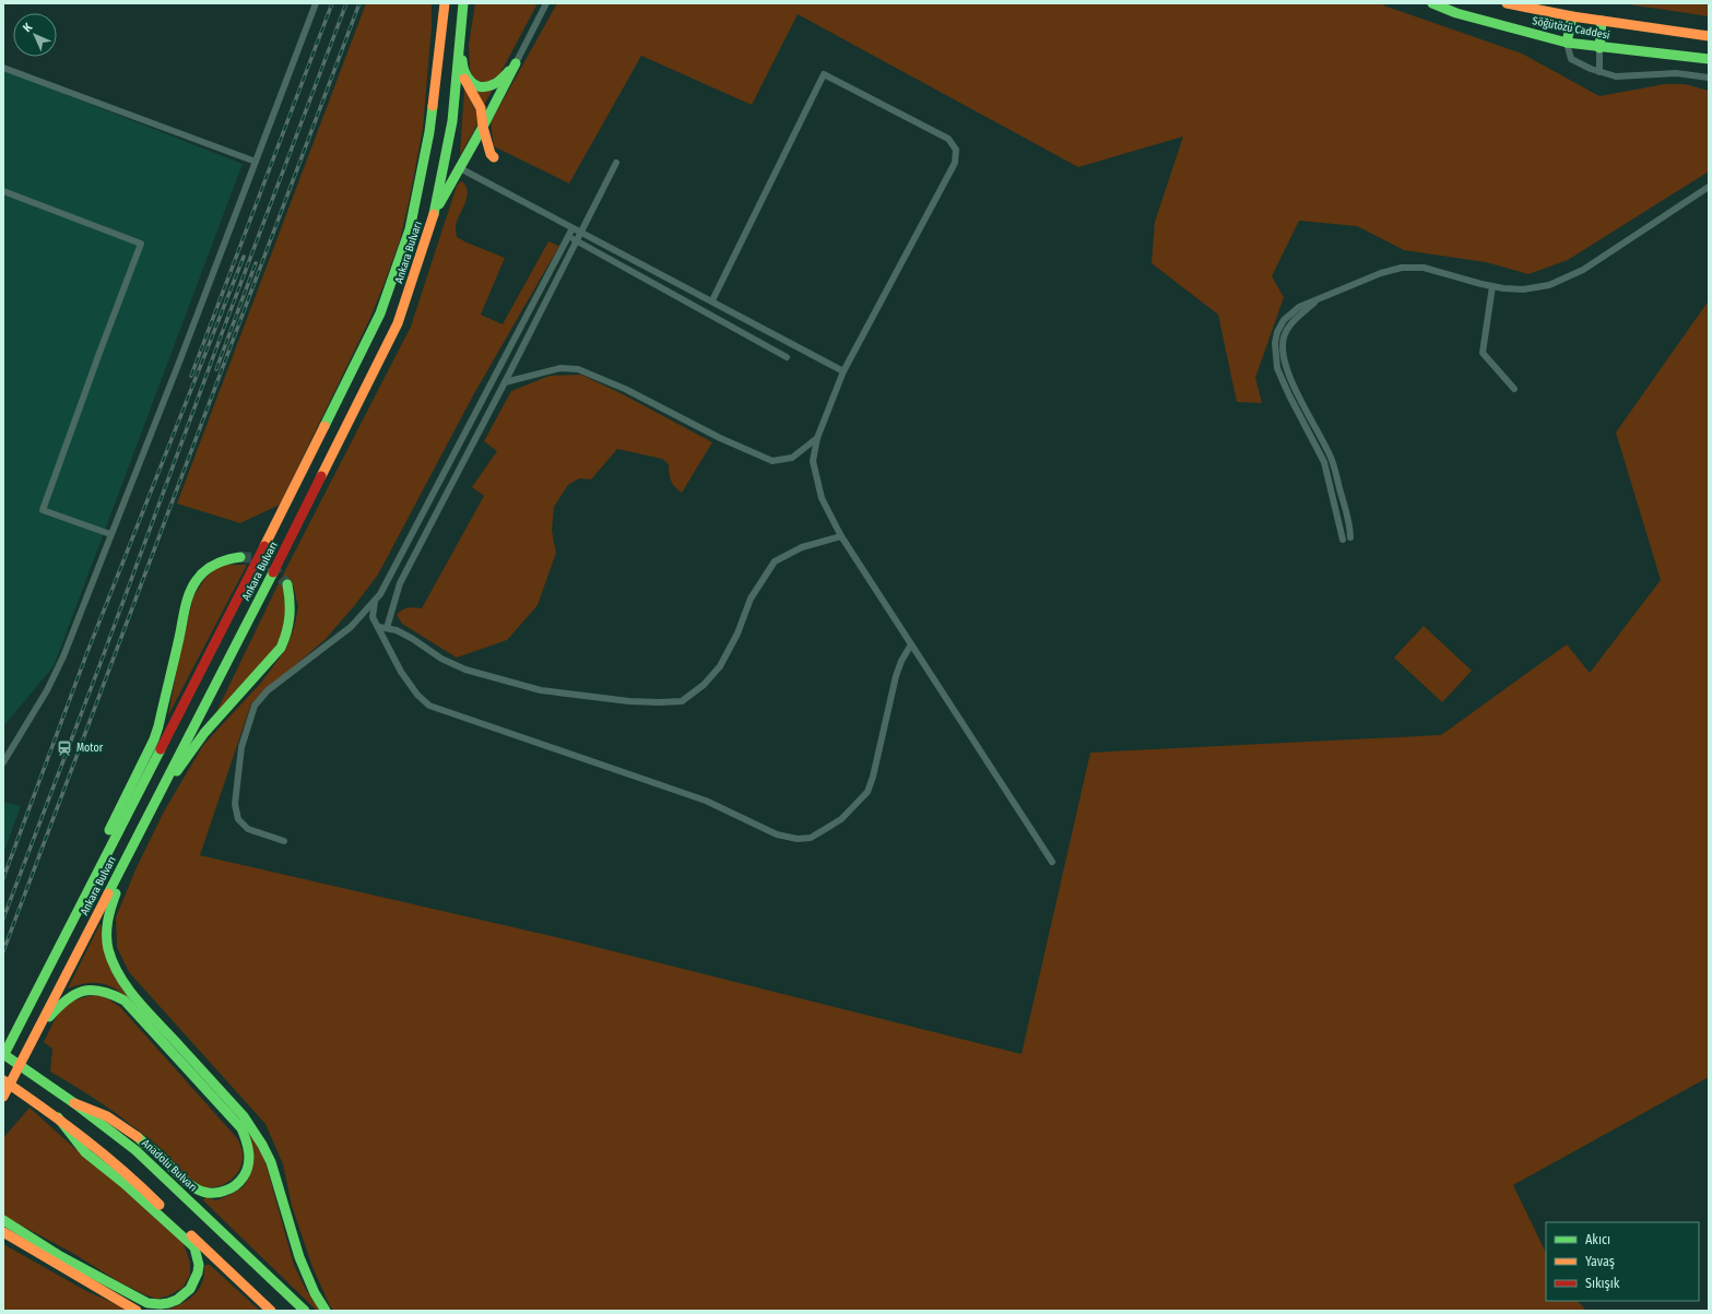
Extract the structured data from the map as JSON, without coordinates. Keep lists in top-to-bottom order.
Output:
{
  "streets": {
    "main road": ["Söğütözü Caddesi", "Ankara Bulvarı", "Anadolu Bulvarı"]
  },
  "crossings": [
    ["Ankara Bulvarı", "Anadolu Bulvarı"]
  ],
  "places": {
    "station": ["Motor"]
  },
  "legend": ["Akıcı", "Yavaş", "Sıkışık"],
  "north": "top left"
}
